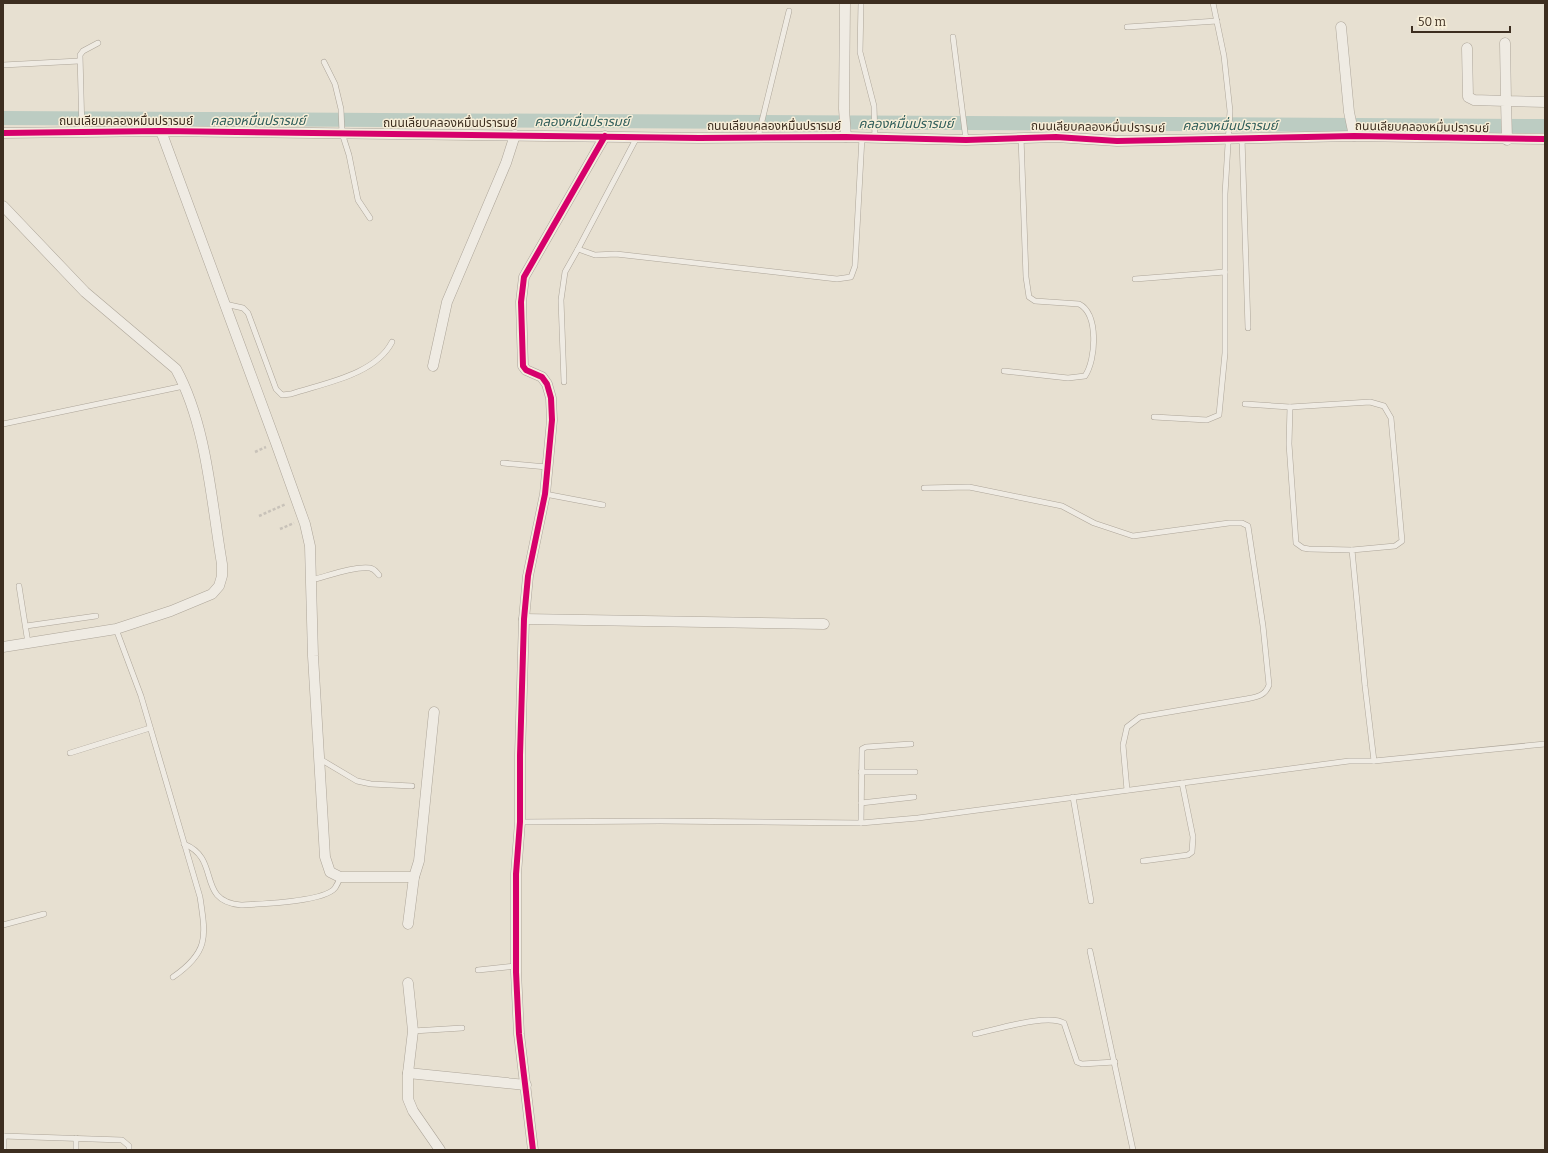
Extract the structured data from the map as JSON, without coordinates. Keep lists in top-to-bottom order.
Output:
{
  "streets": {
    "street": ["ถนนเลียบคลองหมื่นปรารมย์"]
  },
  "water": ["คลองหมื่นปรารมย์"],
  "scale_bar": "50 m"
}
